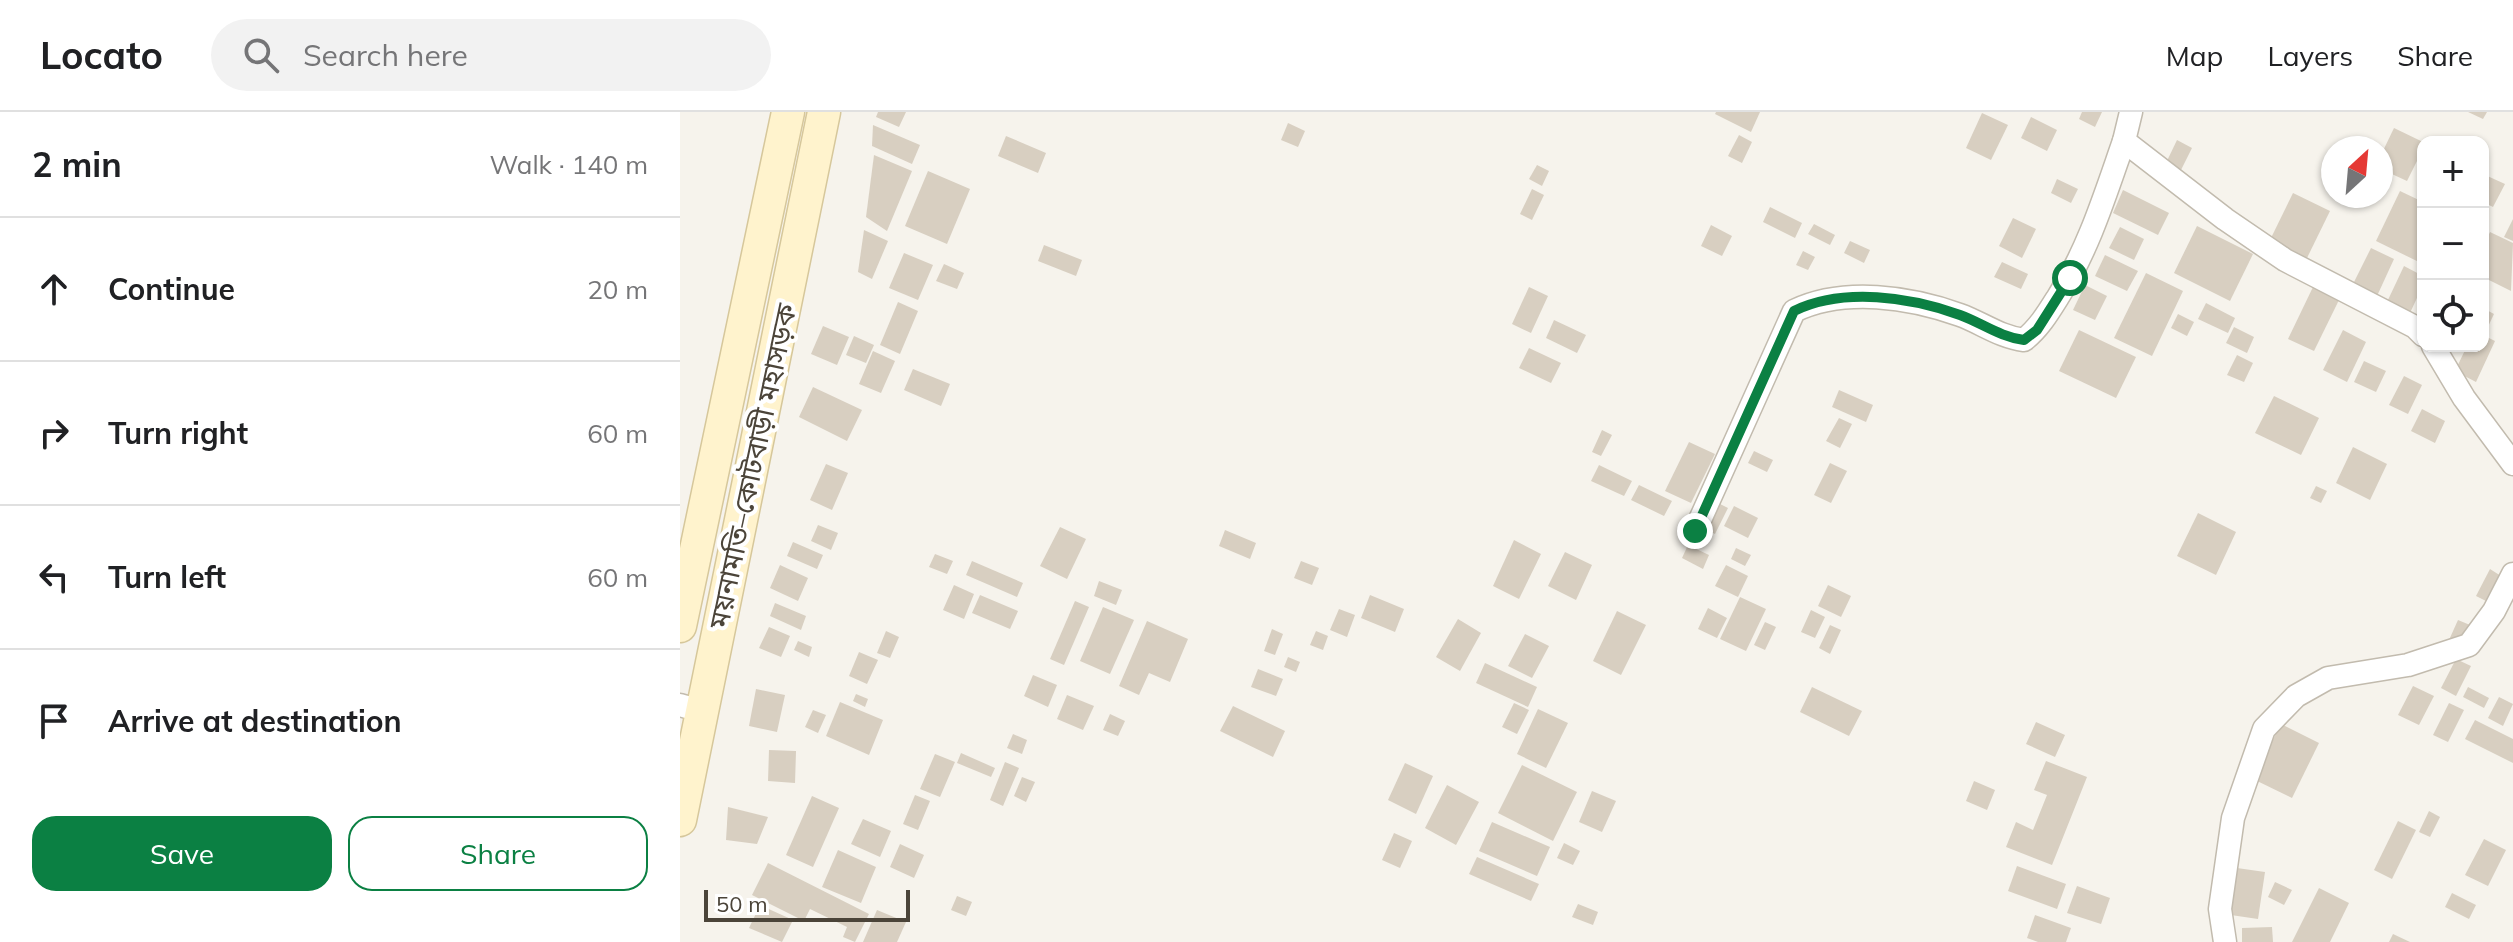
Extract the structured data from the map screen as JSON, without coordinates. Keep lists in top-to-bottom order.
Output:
{
  "streets": {
    "main road": ["ময়নামতি–কোটবাড়ী মহাসড়ক"]
  },
  "scale_bar": "50 m",
  "north": "top right",
  "page": {
    "header": "Locato",
    "search": "Search here",
    "nav": ["Map", "Layers", "Share"],
    "heading": ["2 min", "Walk · 140 m"],
    "map_buttons": ["+", "−"],
    "list": [
      ["Continue", "20 m"],
      ["Turn right", "60 m"],
      ["Turn left", "60 m"],
      "Arrive at destination"
    ],
    "buttons": ["Save", "Share"],
    "scale": "50 m"
  }
}
